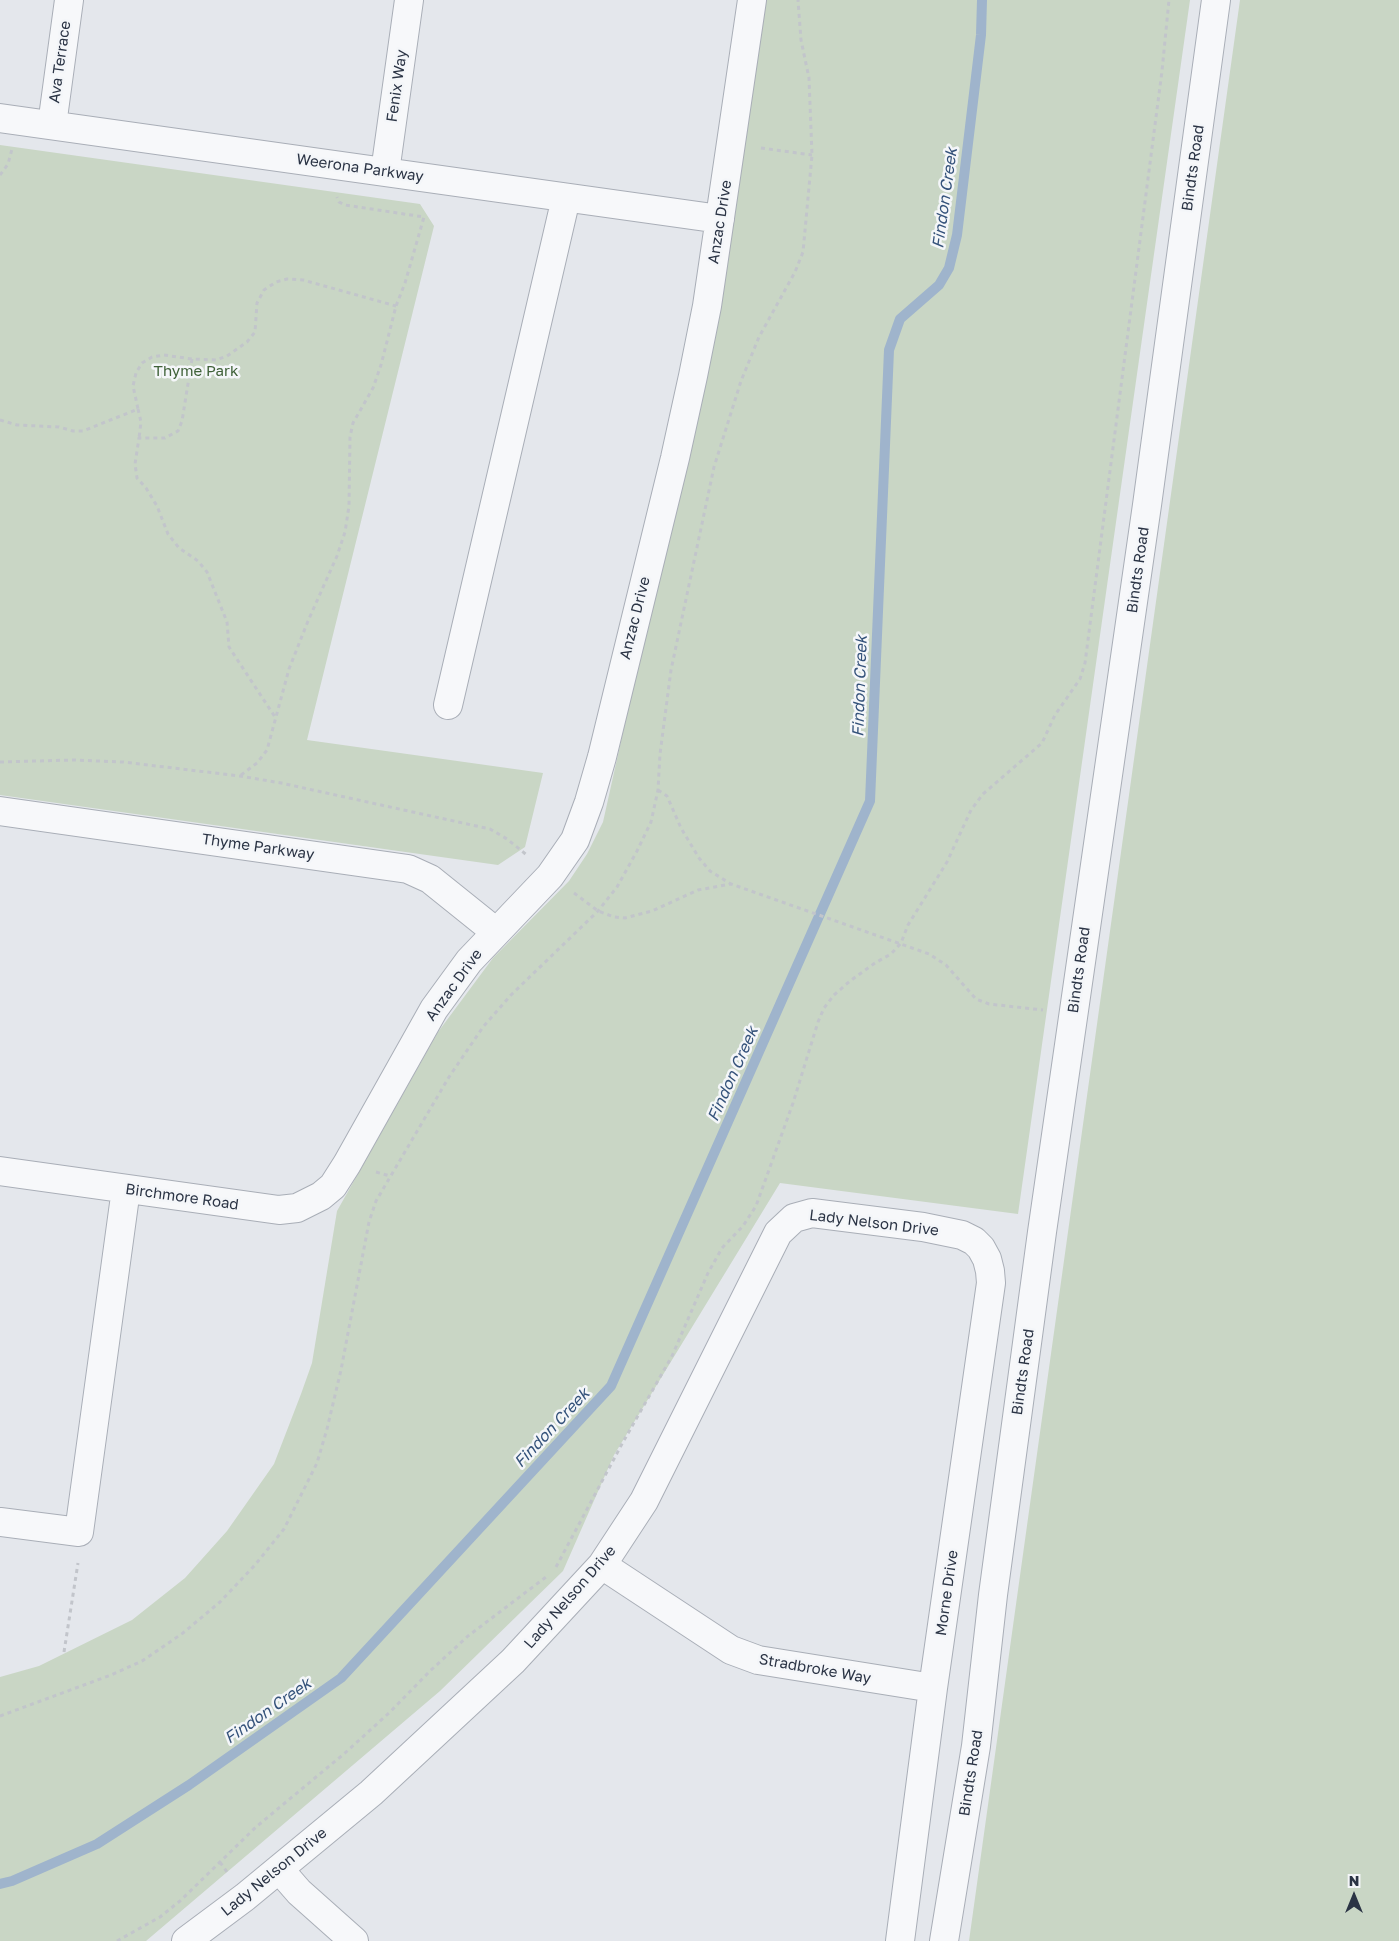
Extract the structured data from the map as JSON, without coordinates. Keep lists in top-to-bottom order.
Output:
{
  "streets": {
    "street": [
      "Ava Terrace",
      "Fenix Way",
      "Weerona Parkway",
      "Bindts Road",
      "Anzac Drive",
      "Thyme Parkway",
      "Birchmore Road",
      "Lady Nelson Drive",
      "Morne Drive",
      "Stradbroke Way"
    ]
  },
  "crossings": [
    ["Ava Terrace", "Weerona Parkway"],
    ["Fenix Way", "Weerona Parkway"],
    ["Weerona Parkway", "Anzac Drive"],
    ["Anzac Drive", "Thyme Parkway"],
    ["Anzac Drive", "Birchmore Road"],
    ["Lady Nelson Drive", "Morne Drive"],
    ["Lady Nelson Drive", "Stradbroke Way"],
    ["Morne Drive", "Stradbroke Way"]
  ],
  "water": ["Findon Creek"],
  "parks": ["Thyme Park"],
  "north": "top"
}
